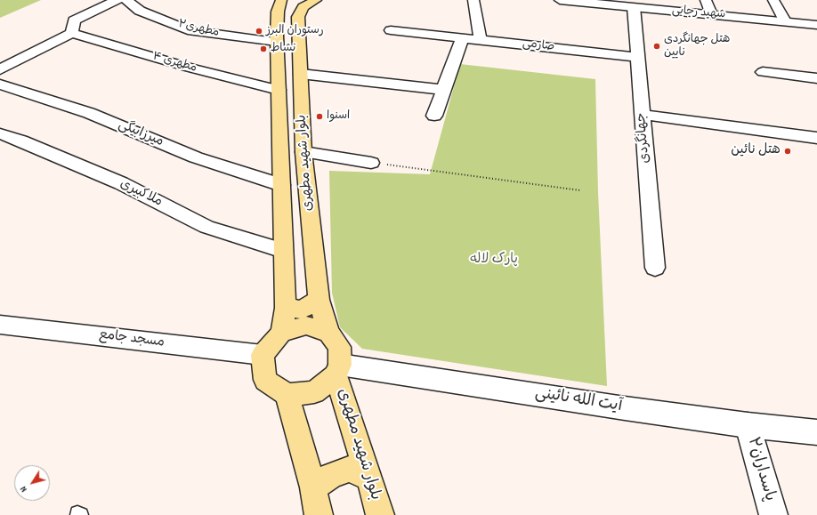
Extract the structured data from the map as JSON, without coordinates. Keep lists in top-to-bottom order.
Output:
{
  "streets": {
    "main road": ["بلوار شهید مطهری"],
    "street": [
      "شهید رجایی",
      "مطهری۲",
      "صارمی",
      "مطهری ۴",
      "میرزابیگی",
      "جهانگردی",
      "ملاکبیری",
      "مسجد جامع",
      "آیت الله نائینی",
      "پاسداران۲"
    ]
  },
  "crossings": [
    ["شهید رجایی", "جهانگردی"],
    ["مطهری۲", "بلوار شهید مطهری"],
    ["صارمی", "جهانگردی"],
    ["مطهری ۴", "بلوار شهید مطهری"],
    ["میرزابیگی", "بلوار شهید مطهری"],
    ["بلوار شهید مطهری", "ملاکبیری"],
    ["بلوار شهید مطهری", "مسجد جامع"],
    ["بلوار شهید مطهری", "آیت الله نائینی"],
    ["مسجد جامع", "آیت الله نائینی"],
    ["آیت الله نائینی", "پاسداران۲"]
  ],
  "parks": ["پارک لاله"],
  "places": [
    "رستوران البرز",
    "هتل جهانگردی نایین",
    "نشاط",
    "اسنوا",
    "هتل نائین"
  ],
  "north": "bottom left"
}
